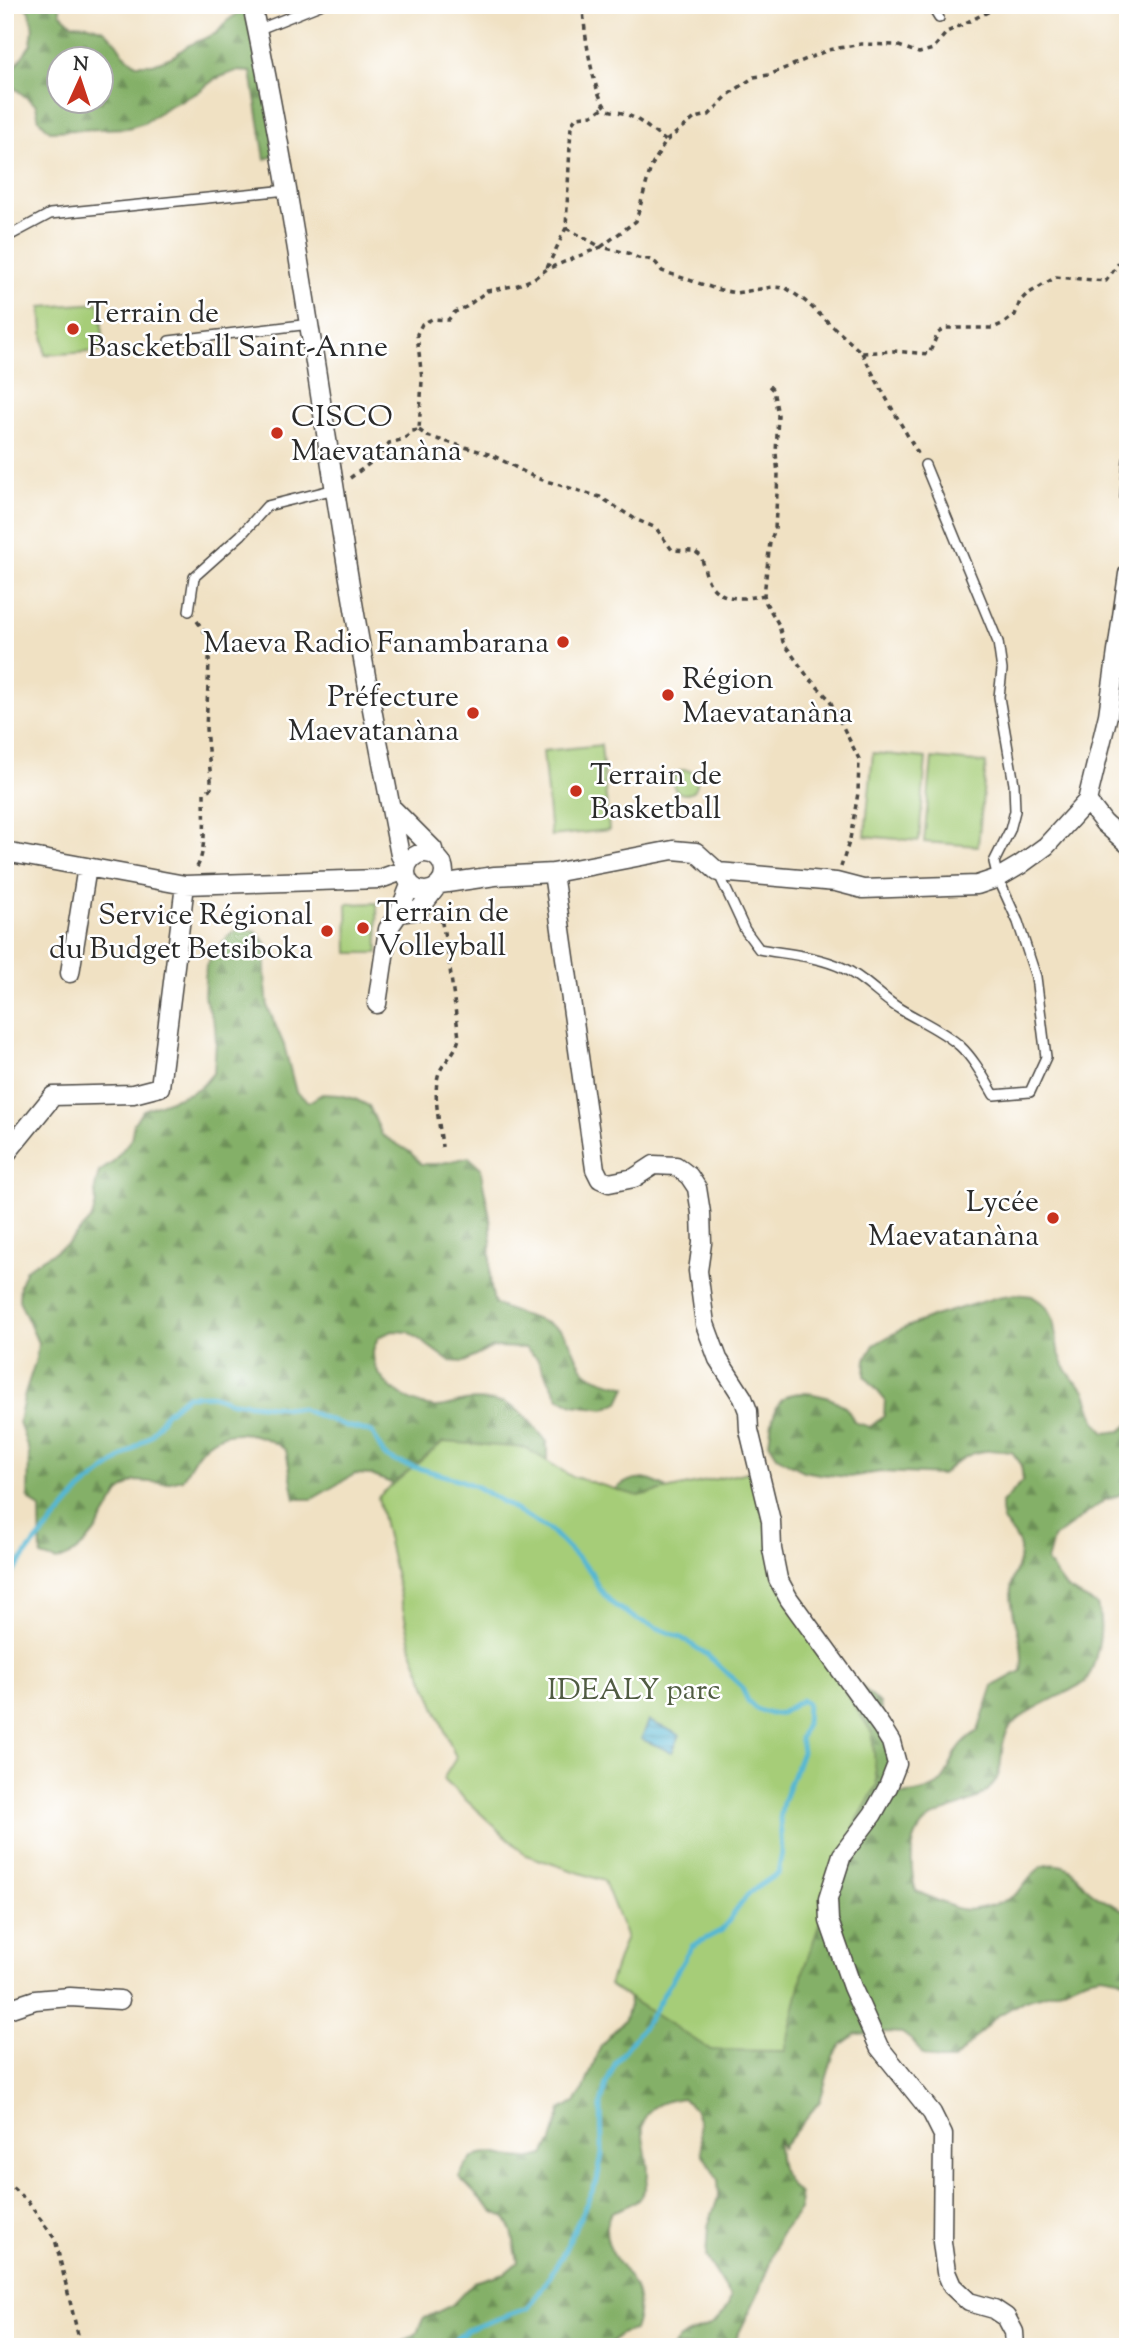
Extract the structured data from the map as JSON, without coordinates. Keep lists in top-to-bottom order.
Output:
{
  "parks": ["IDEALY parc"],
  "places": [
    "Terrain de Bascketball Saint-Anne",
    "CISCO Maevatanàna",
    "Maeva Radio Fanambarana",
    "Région Maevatanàna",
    "Préfecture Maevatanàna",
    "Terrain de Basketball",
    "Terrain de Volleyball",
    "Service Régional du Budget Betsiboka",
    "Lycée Maevatanàna"
  ],
  "north": "top"
}
